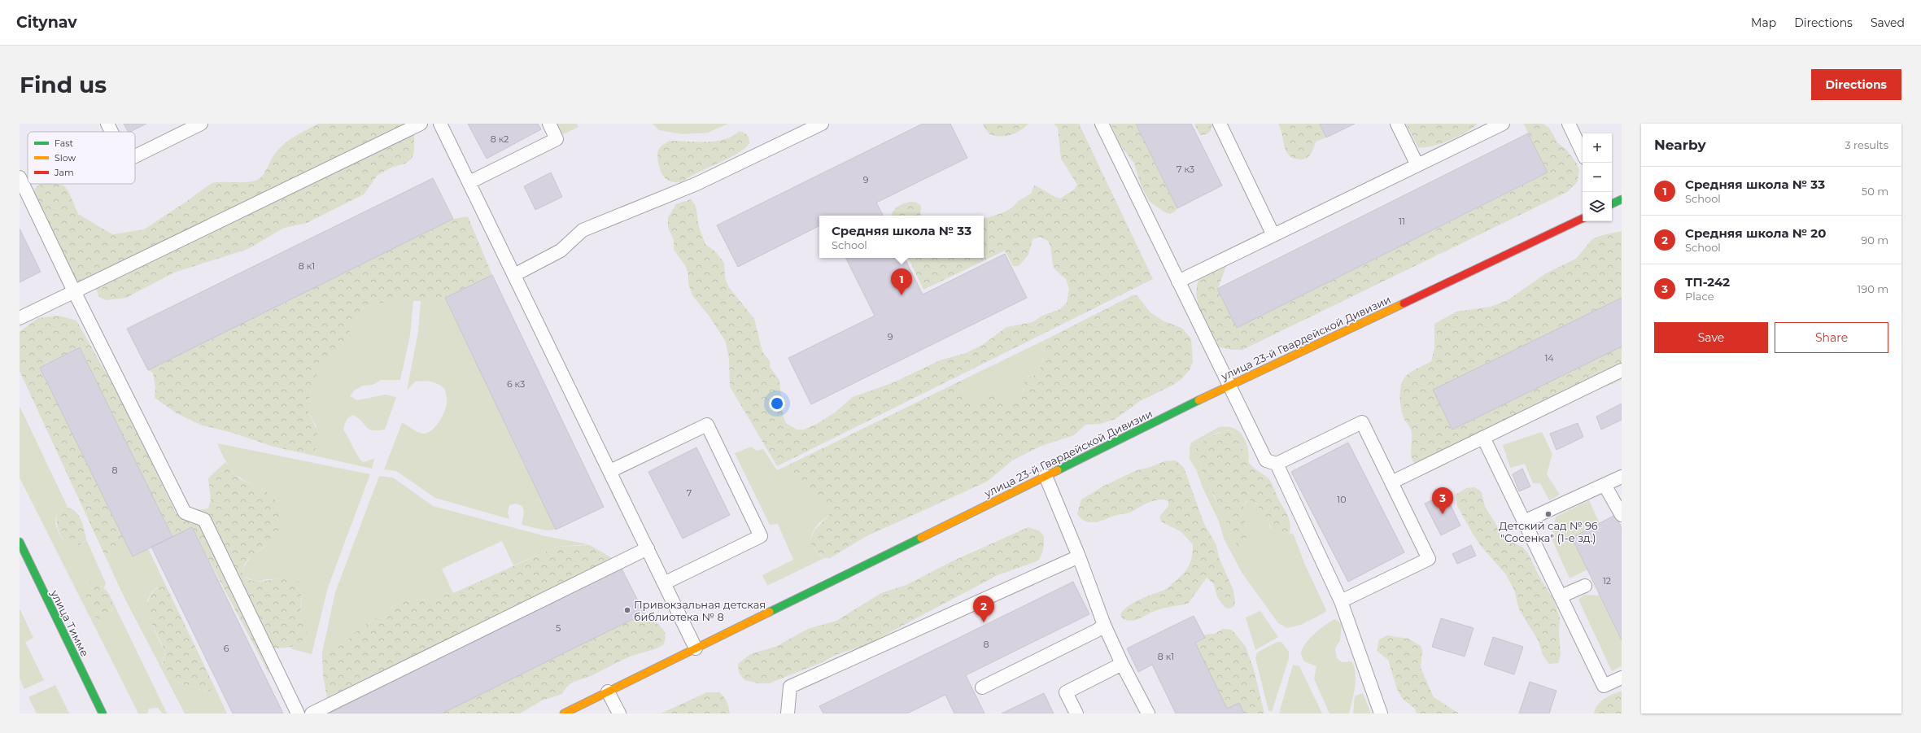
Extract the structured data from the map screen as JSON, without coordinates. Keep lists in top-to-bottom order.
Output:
{
  "streets": {
    "street": ["улица 23-й Гвардейской Дивизии", "улица Тимме"]
  },
  "places": ["Детский сад № 96 \"Сосенка\" (1-е зд.)", "Привокзальная детская библиотека № 8"],
  "house_numbers": [
    "8 к2",
    "7 к3",
    "9",
    "11",
    "8 к1",
    "9",
    "14",
    "6 к3",
    "8",
    "7",
    "10",
    "12",
    "5",
    "8",
    "6",
    "8 к1"
  ],
  "legend": ["Fast", "Slow", "Jam"],
  "page": {
    "header": "Citynav",
    "nav": ["Map", "Directions", "Saved"],
    "buttons": [
      "Directions",
      ["Save", "Share"]
    ],
    "title": "Find us",
    "heading": ["Nearby", "3 results"],
    "map_buttons": ["+", "−"],
    "list": [
      {
        "mark": "1",
        "name": "Средняя школа № 33",
        "note": "School",
        "value": "50 m"
      },
      {
        "mark": "2",
        "name": "Средняя школа № 20",
        "note": "School",
        "value": "90 m"
      },
      {
        "mark": "3",
        "name": "ТП-242",
        "note": "Place",
        "value": "190 m"
      }
    ],
    "popup": ["Средняя школа № 33", "School"],
    "pins": ["1", "3", "2"]
  }
}
